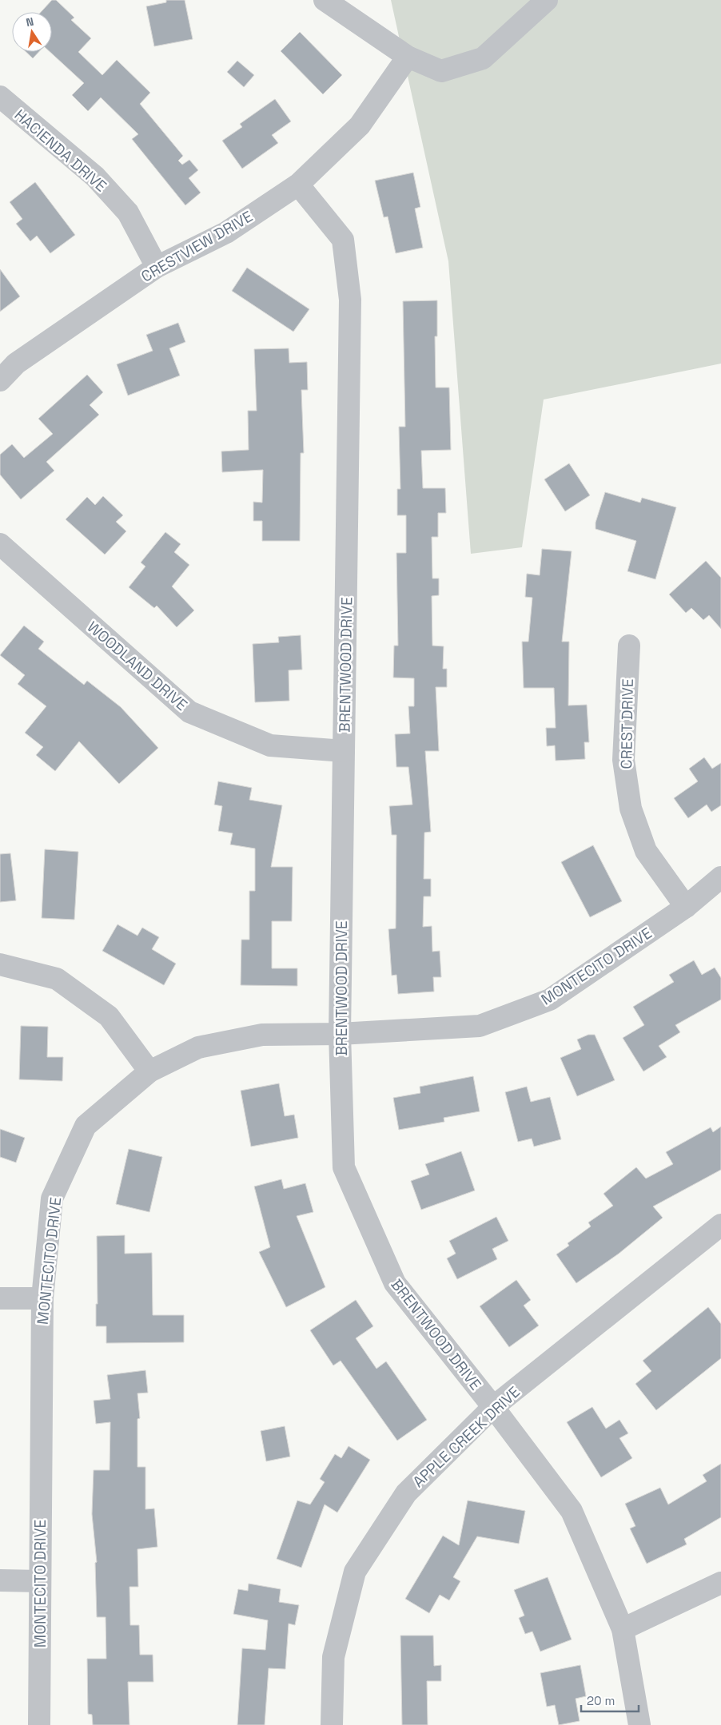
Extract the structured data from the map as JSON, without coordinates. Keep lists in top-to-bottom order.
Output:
{
  "streets": {
    "street": [
      "HACIENDA DRIVE",
      "CRESTVIEW DRIVE",
      "BRENTWOOD DRIVE",
      "WOODLAND DRIVE",
      "CREST DRIVE",
      "MONTECITO DRIVE",
      "APPLE CREEK DRIVE"
    ]
  },
  "crossings": [
    ["HACIENDA DRIVE", "CRESTVIEW DRIVE"],
    ["CRESTVIEW DRIVE", "BRENTWOOD DRIVE"],
    ["BRENTWOOD DRIVE", "WOODLAND DRIVE"],
    ["BRENTWOOD DRIVE", "MONTECITO DRIVE"],
    ["BRENTWOOD DRIVE", "APPLE CREEK DRIVE"],
    ["CREST DRIVE", "MONTECITO DRIVE"]
  ],
  "scale_bar": "20 m",
  "north": "top"
}
